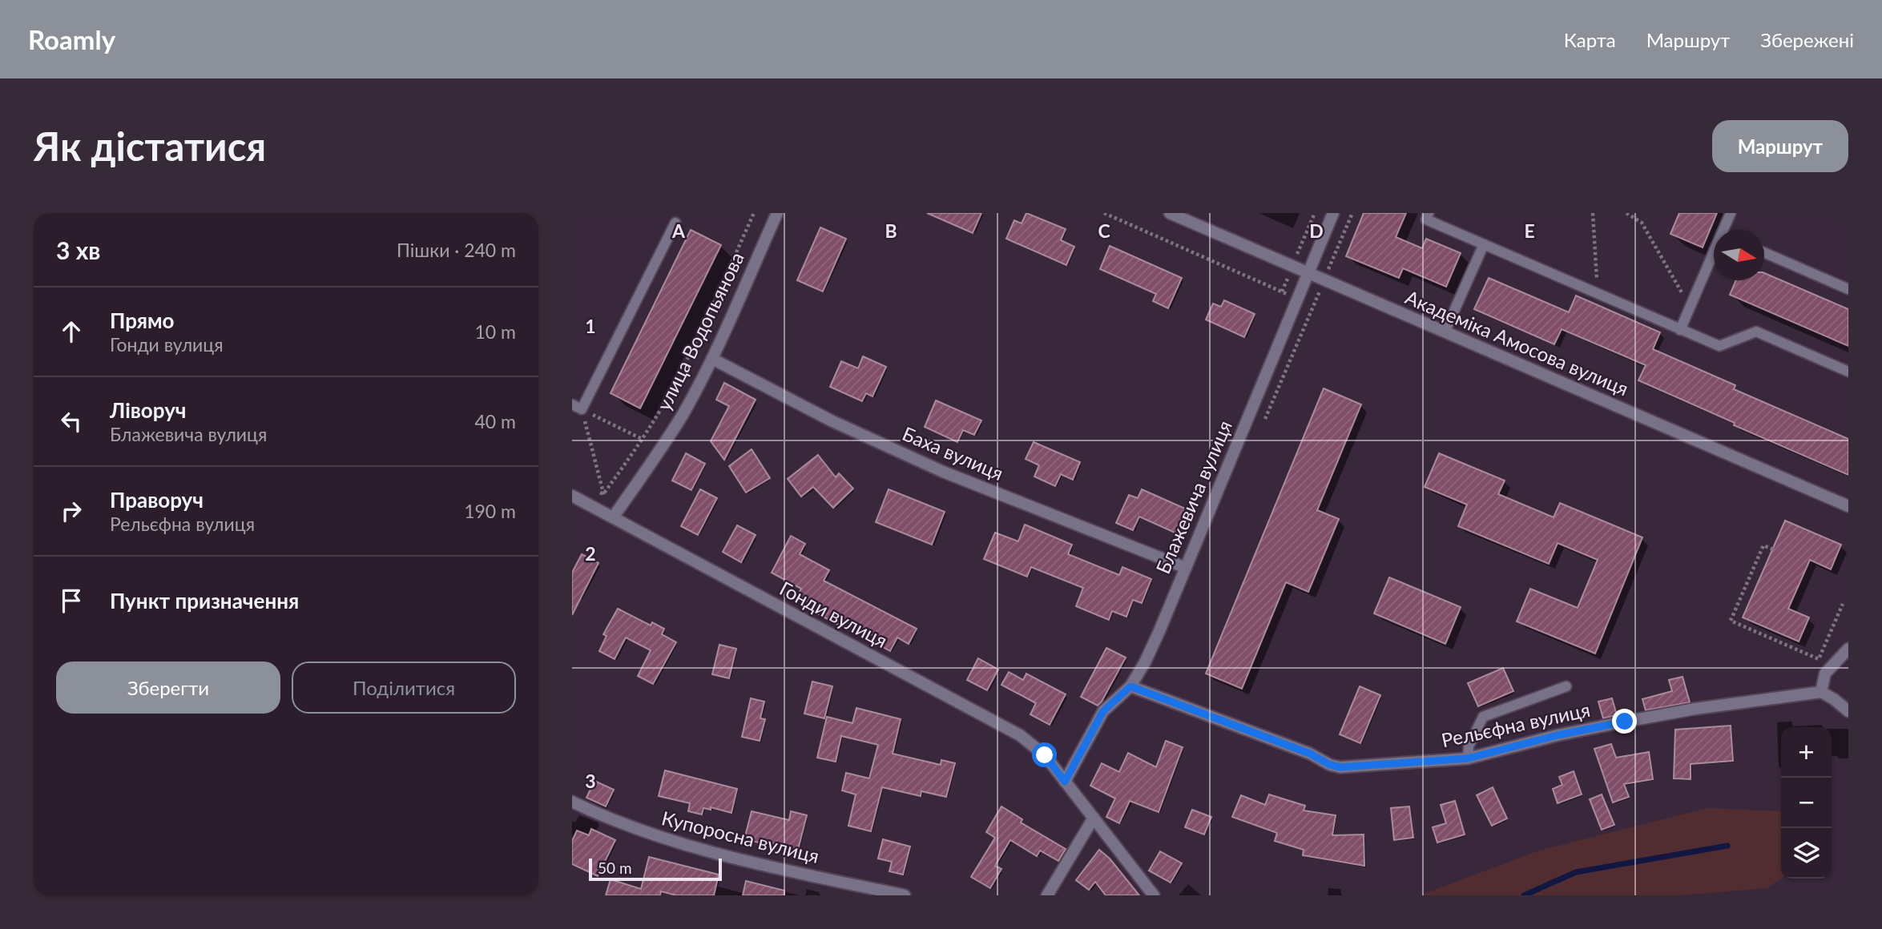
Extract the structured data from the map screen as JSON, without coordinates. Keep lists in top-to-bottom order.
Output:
{
  "streets": {
    "street": [
      "улица Водопьянова",
      "Академіка Амосова вулиця",
      "Баха вулиця",
      "Блажевича вулиця",
      "Гонди вулиця",
      "Рельєфна вулиця",
      "Купоросна вулиця"
    ]
  },
  "crossings": [
    ["улица Водопьянова", "Баха вулиця"],
    ["улица Водопьянова", "Гонди вулиця"],
    ["Академіка Амосова вулиця", "Блажевича вулиця"],
    ["Баха вулиця", "Блажевича вулиця"],
    ["Блажевича вулиця", "Гонди вулиця"],
    ["Блажевича вулиця", "Рельєфна вулиця"]
  ],
  "scale_bar": "50 m",
  "north": "right",
  "page": {
    "header": "Roamly",
    "nav": ["Карта", "Маршрут", "Збережені"],
    "buttons": [
      "Маршрут",
      ["Зберегти", "Поділитися"]
    ],
    "title": "Як дістатися",
    "heading": ["3 хв", "Пішки · 240 m"],
    "list": [
      ["Прямо", "Гонди вулиця", "10 m"],
      ["Ліворуч", "Блажевича вулиця", "40 m"],
      ["Праворуч", "Рельєфна вулиця", "190 m"],
      "Пункт призначення"
    ],
    "map_buttons": ["+", "−"],
    "scale": "50 m"
  },
  "grid": {
    "columns": [
      "A",
      "B",
      "C",
      "D",
      "E"
    ],
    "rows": ["1", "2", "3"]
  }
}
